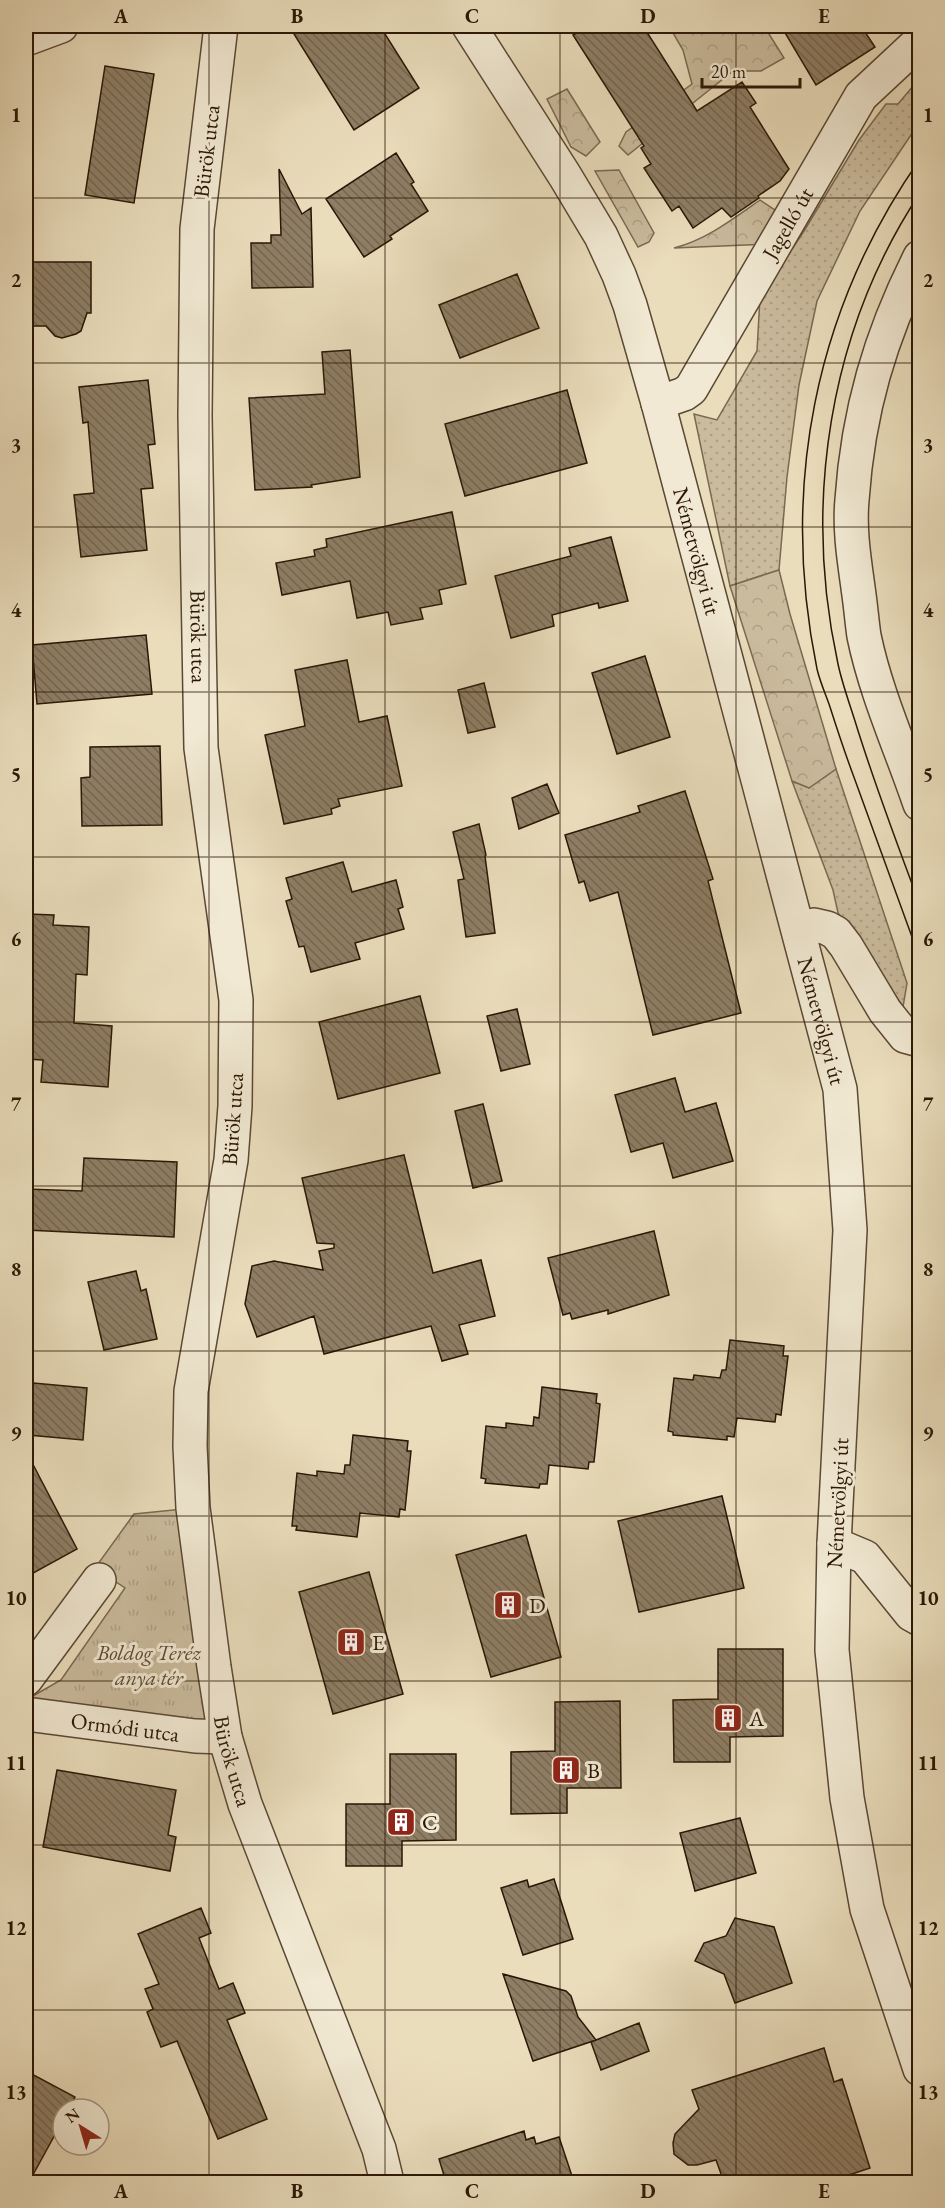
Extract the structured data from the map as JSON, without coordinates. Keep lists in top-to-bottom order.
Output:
{
  "streets": {
    "street": [
      "Bürök utca",
      "Jagelló út",
      "Németvölgyi út",
      "Ormódi utca"
    ]
  },
  "crossings": [
    ["Bürök utca", "Ormódi utca"],
    ["Jagelló út", "Németvölgyi út"]
  ],
  "parks": ["Boldog Teréz anya tér"],
  "places": {
    "building": [
      "D",
      "E",
      "A",
      "B",
      "C"
    ]
  },
  "scale_bar": "20 m",
  "north": "top left",
  "grid": {
    "columns": [
      "A",
      "B",
      "C",
      "D",
      "E"
    ],
    "rows": [
      "1",
      "2",
      "3",
      "4",
      "5",
      "6",
      "7",
      "8",
      "9",
      "10",
      "11",
      "12",
      "13"
    ]
  }
}
